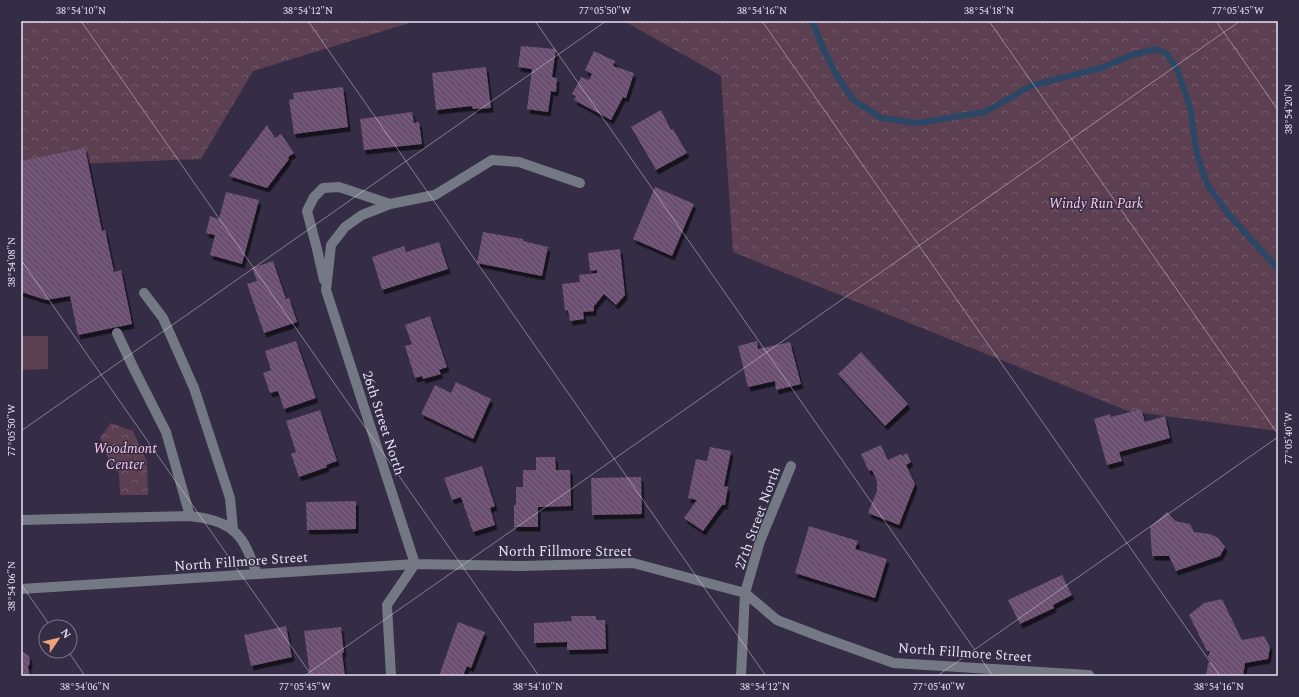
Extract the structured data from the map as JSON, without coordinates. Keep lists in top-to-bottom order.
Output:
{
  "streets": {
    "street": ["26th Street North", "27th Street North", "North Fillmore Street"]
  },
  "crossings": [
    ["26th Street North", "North Fillmore Street"],
    ["27th Street North", "North Fillmore Street"]
  ],
  "parks": ["Windy Run Park", "Woodmont Center"],
  "north": "top right",
  "coordinates": [
    "38°54'10\"N",
    "38°54'12\"N",
    "77°05'50\"W",
    "38°54'16\"N",
    "38°54'18\"N",
    "77°05'45\"W",
    "38°54'20\"N",
    "38°54'08\"N",
    "77°05'40\"W",
    "38°54'06\"N"
  ]
}
